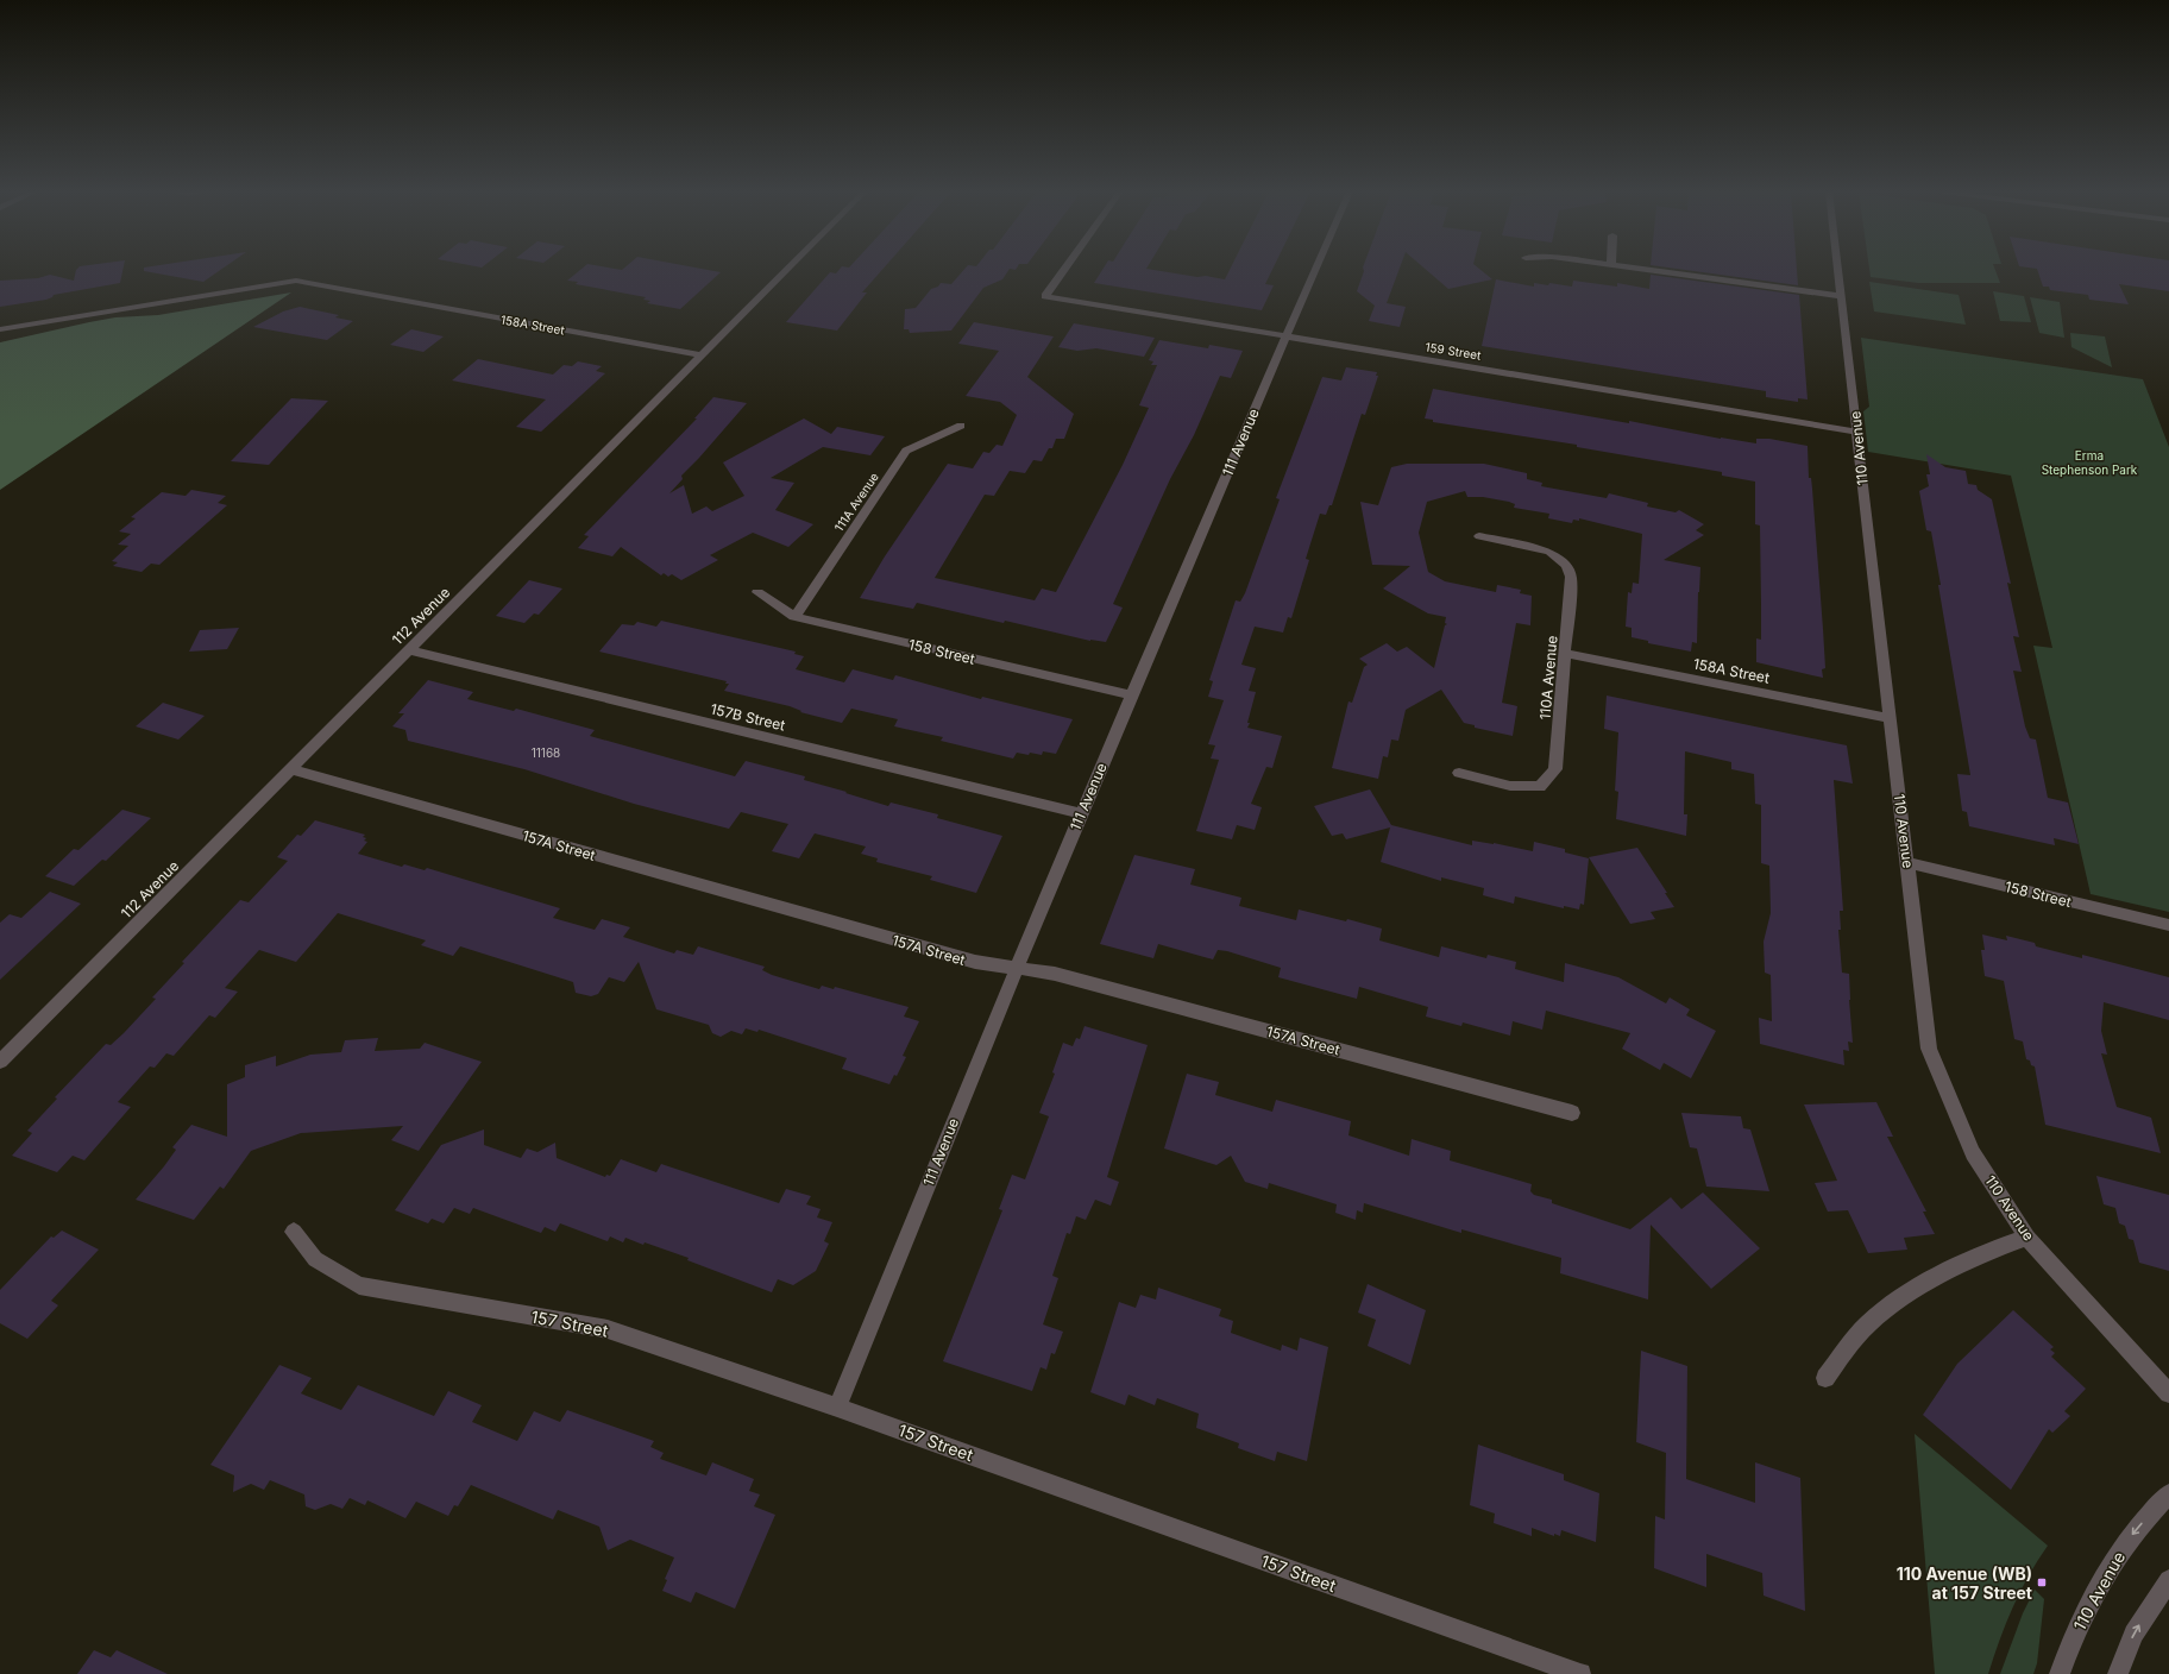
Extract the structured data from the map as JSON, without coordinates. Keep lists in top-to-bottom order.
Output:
{
  "streets": {
    "street": [
      "158A Street",
      "159 Street",
      "111 Avenue",
      "110 Avenue",
      "111A Avenue",
      "112 Avenue",
      "158 Street",
      "110A Avenue",
      "157B Street",
      "157A Street",
      "157 Street"
    ]
  },
  "crossings": [
    ["158A Street", "110 Avenue"],
    ["158A Street", "112 Avenue"],
    ["158A Street", "110A Avenue"],
    ["159 Street", "111 Avenue"],
    ["159 Street", "110 Avenue"],
    ["111 Avenue", "158 Street"],
    ["111 Avenue", "157B Street"],
    ["111 Avenue", "157A Street"],
    ["111 Avenue", "157 Street"],
    ["110 Avenue", "158 Street"],
    ["111A Avenue", "158 Street"],
    ["112 Avenue", "157B Street"],
    ["112 Avenue", "157A Street"]
  ],
  "parks": ["Erma Stephenson Park"],
  "places": {
    "transit": ["110 Avenue (WB) at 157 Street"]
  },
  "house_numbers": ["11168"]
}
